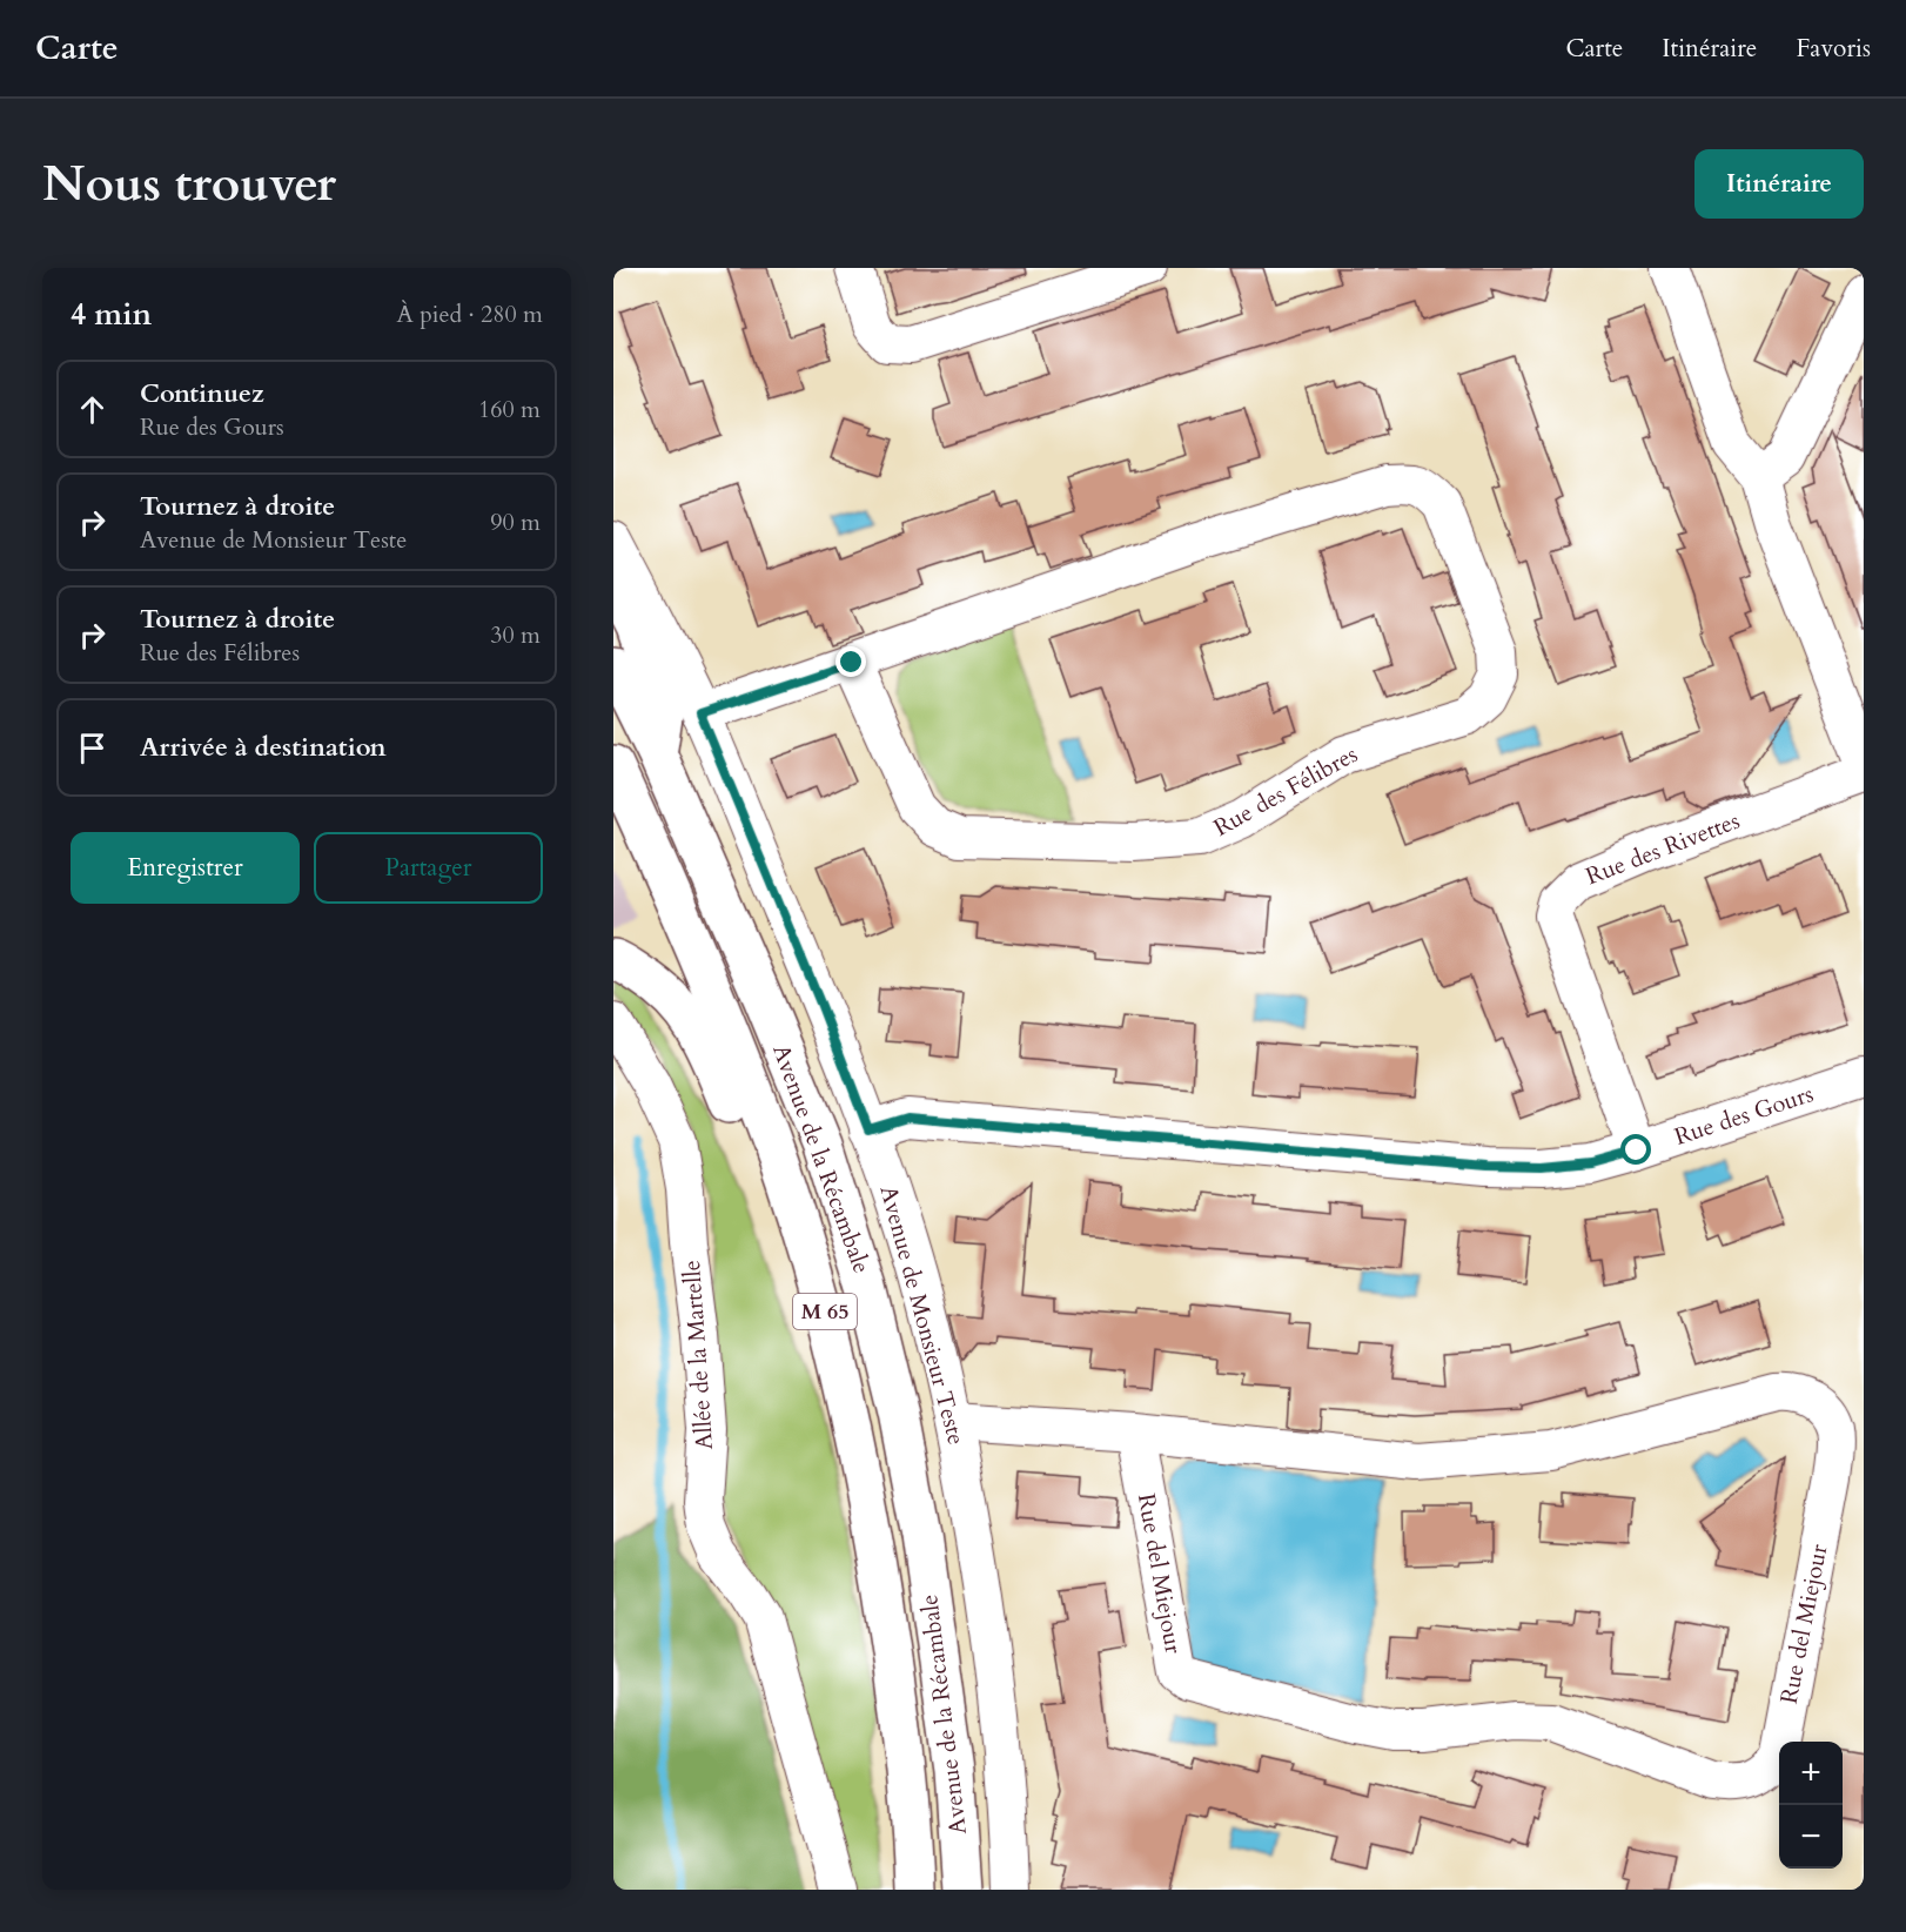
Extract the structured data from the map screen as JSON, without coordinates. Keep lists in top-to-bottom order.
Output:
{
  "streets": {
    "main road": ["Avenue de la Récambale", "M 65"],
    "street": [
      "Rue des Félibres",
      "Rue des Rivettes",
      "Rue des Gours",
      "Avenue de Monsieur Teste",
      "Allée de la Martelle",
      "Rue del Miejour"
    ]
  },
  "crossings": [
    ["Rue des Félibres", "Avenue de Monsieur Teste"],
    ["Rue des Rivettes", "Rue des Gours"],
    ["Rue des Gours", "Avenue de Monsieur Teste"],
    ["Avenue de Monsieur Teste", "Rue del Miejour"]
  ],
  "page": {
    "header": "Carte",
    "nav": ["Carte", "Itinéraire", "Favoris"],
    "buttons": [
      "Itinéraire",
      ["Enregistrer", "Partager"]
    ],
    "title": "Nous trouver",
    "heading": ["4 min", "À pied · 280 m"],
    "list": [
      ["Continuez", "Rue des Gours", "160 m"],
      ["Tournez à droite", "Avenue de Monsieur Teste", "90 m"],
      ["Tournez à droite", "Rue des Félibres", "30 m"],
      "Arrivée à destination"
    ],
    "map_buttons": ["+", "−"]
  }
}
